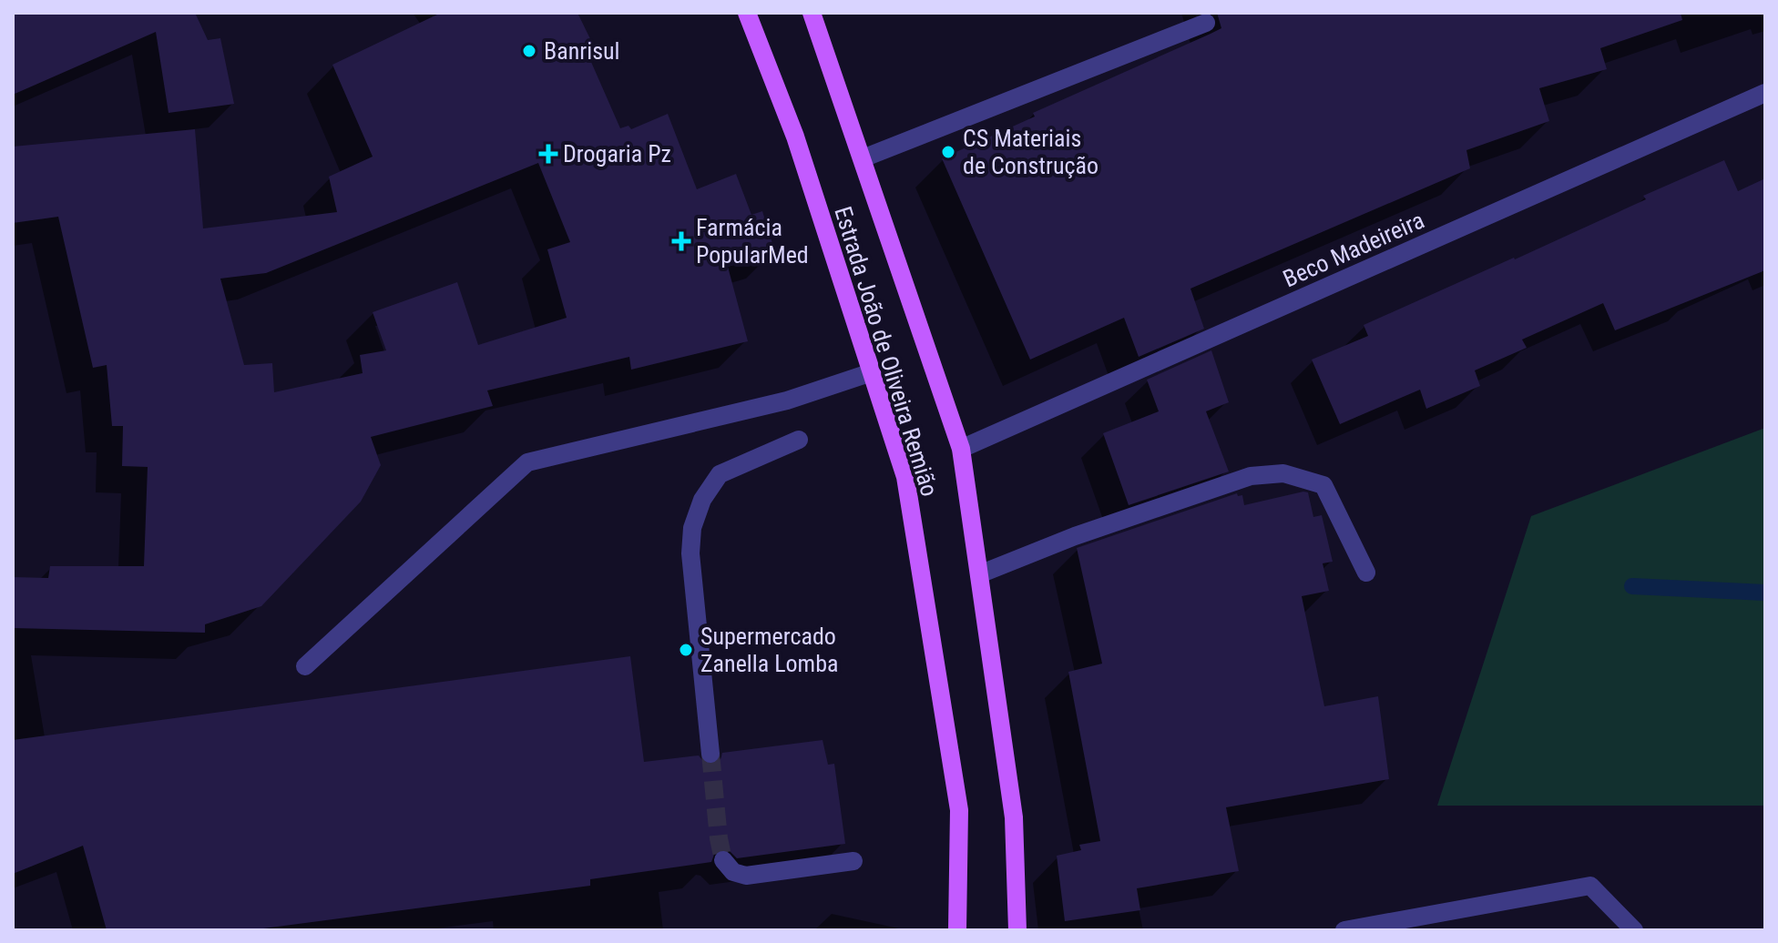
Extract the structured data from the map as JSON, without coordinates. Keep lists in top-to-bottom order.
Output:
{
  "streets": {
    "main road": ["Estrada João de Oliveira Remião"],
    "street": ["Beco Madeireira"]
  },
  "crossings": [
    ["Beco Madeireira", "Estrada João de Oliveira Remião"]
  ],
  "places": {
    "other": ["Banrisul", "CS Materiais de Construção", "Supermercado Zanella Lomba"],
    "health": ["Drogaria Pz", "Farmácia PopularMed"]
  }
}
